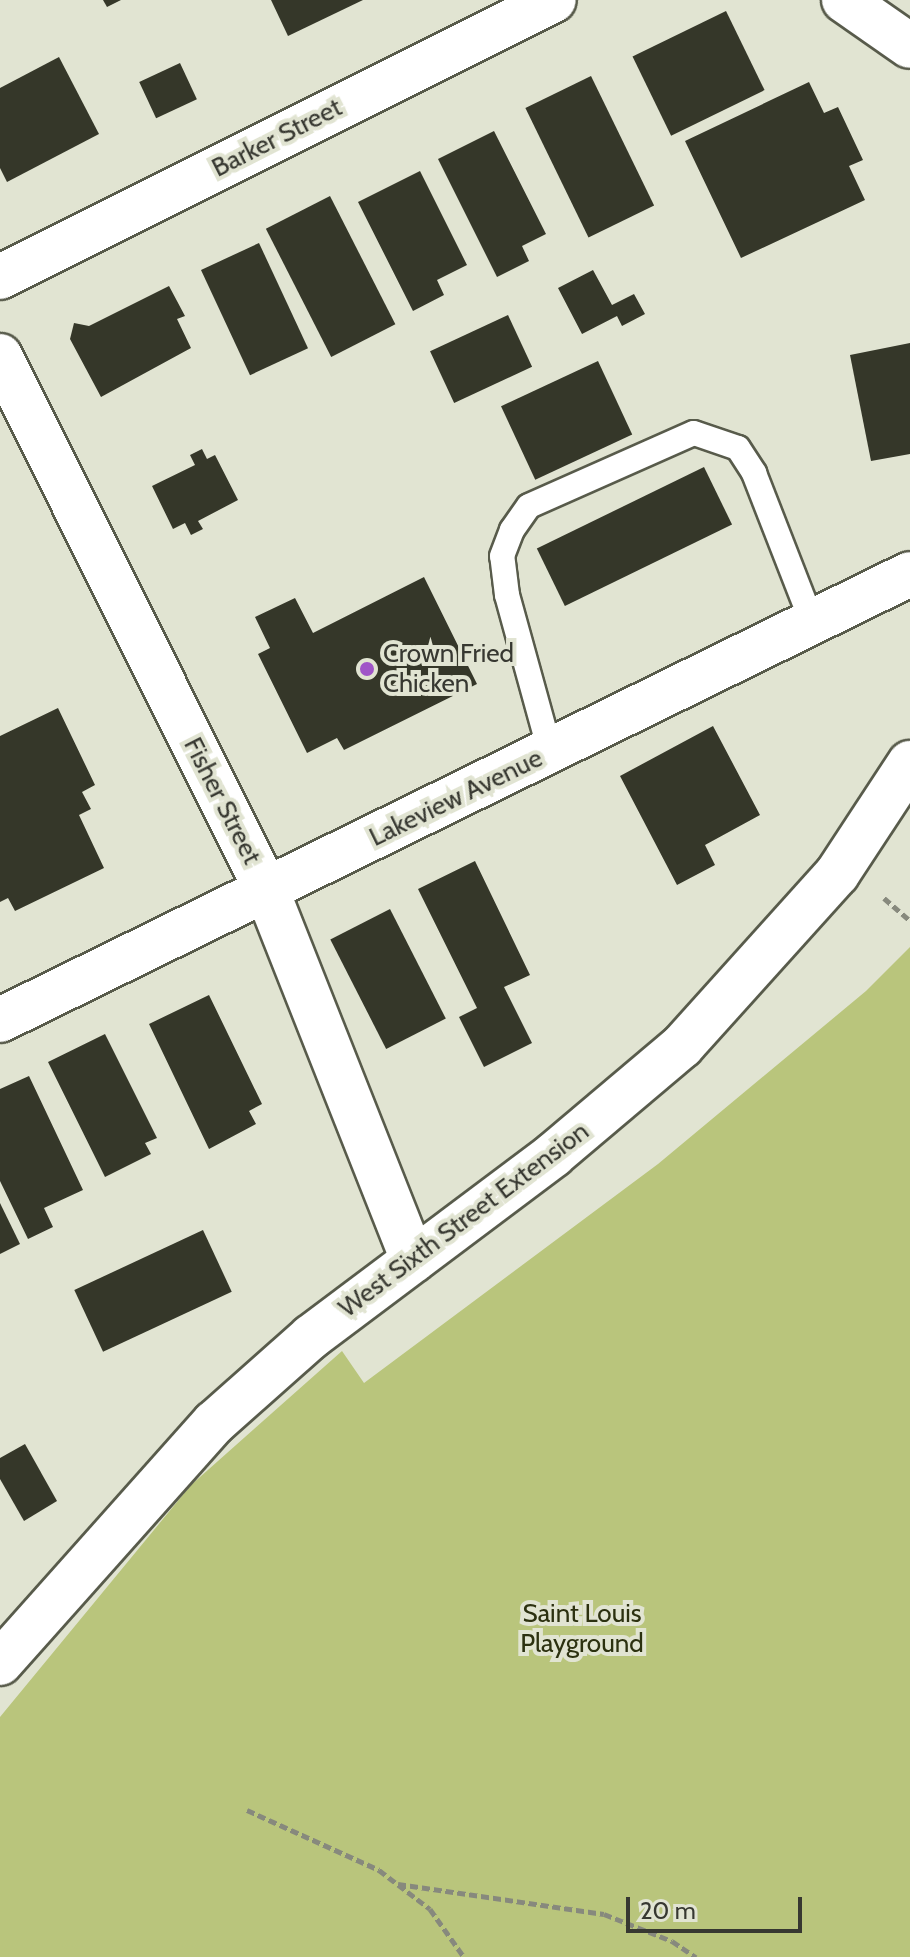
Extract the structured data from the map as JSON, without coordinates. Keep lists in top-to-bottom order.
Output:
{
  "streets": {
    "street": [
      "Barker Street",
      "Lakeview Avenue",
      "Fisher Street",
      "West Sixth Street Extension"
    ]
  },
  "crossings": [
    ["Lakeview Avenue", "Fisher Street"],
    ["Fisher Street", "West Sixth Street Extension"]
  ],
  "parks": ["Saint Louis Playground"],
  "places": ["Crown Fried Chicken"],
  "scale_bar": "20 m"
}
